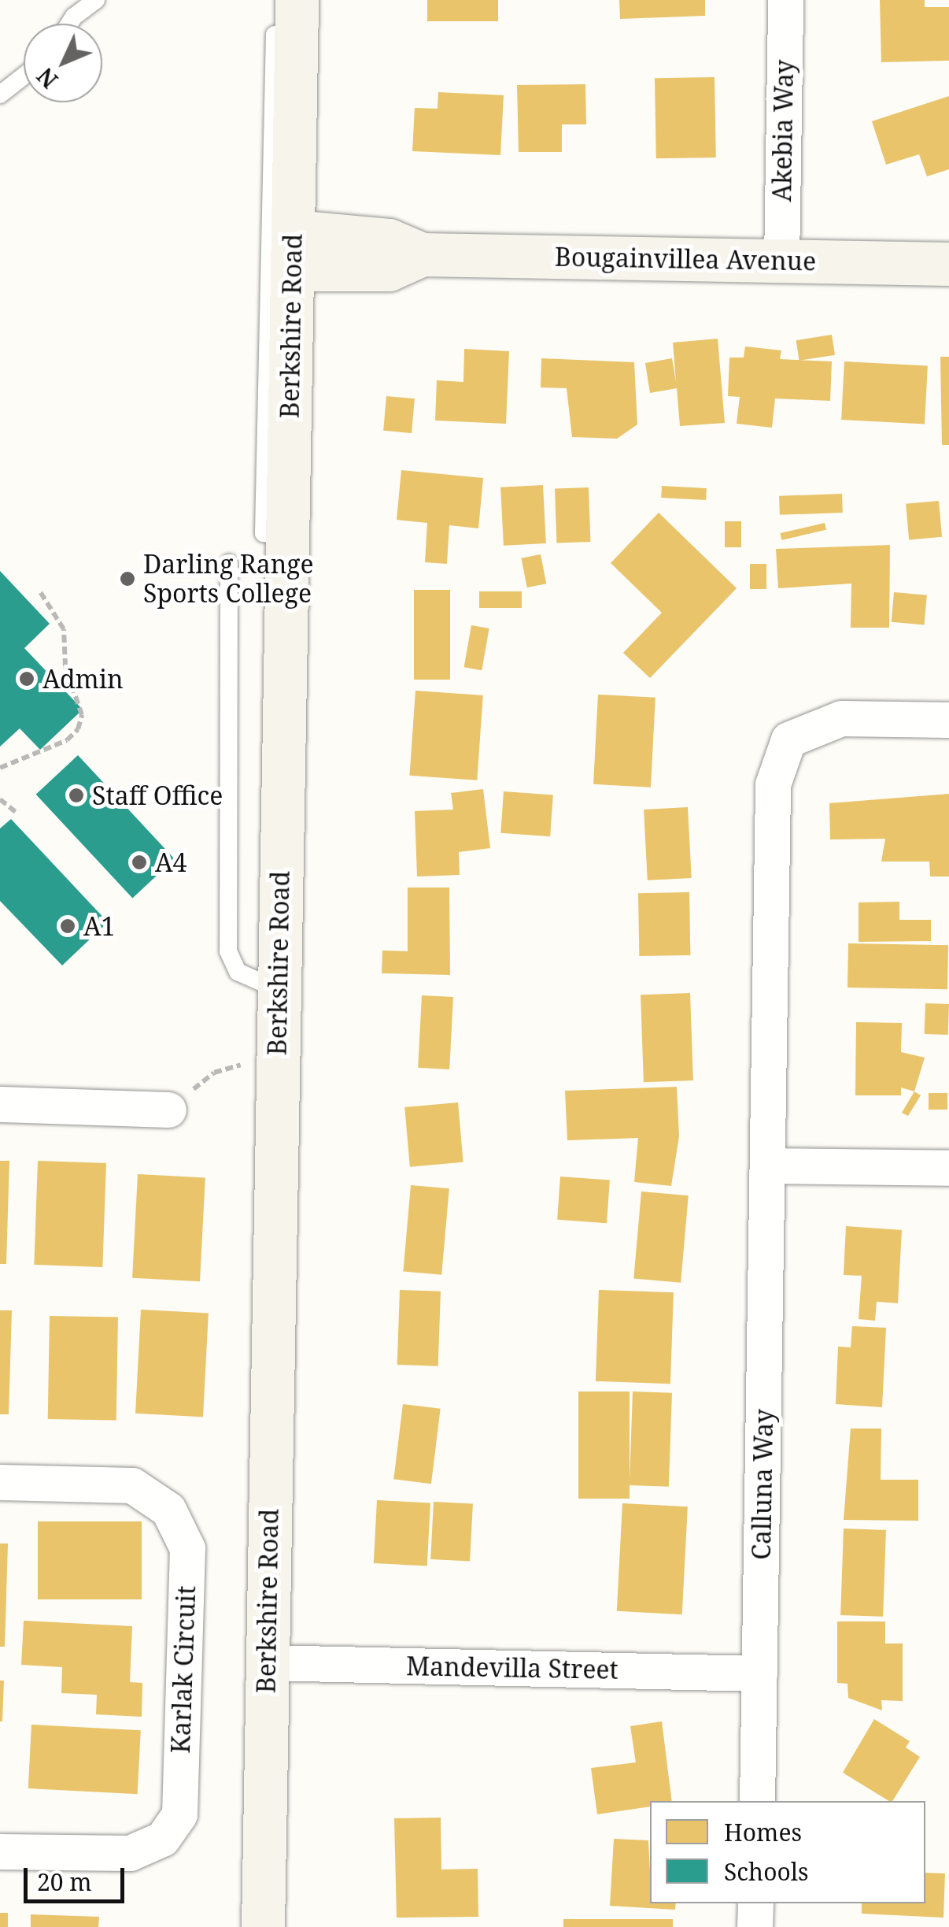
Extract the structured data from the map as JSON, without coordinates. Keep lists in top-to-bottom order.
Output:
{
  "streets": {
    "main road": ["Bougainvillea Avenue", "Berkshire Road"],
    "street": [
      "Akebia Way",
      "Calluna Way",
      "Mandevilla Street",
      "Karlak Circuit"
    ]
  },
  "crossings": [
    ["Akebia Way", "Bougainvillea Avenue"],
    ["Bougainvillea Avenue", "Berkshire Road"],
    ["Berkshire Road", "Mandevilla Street"],
    ["Calluna Way", "Mandevilla Street"]
  ],
  "places": [
    "Darling Range Sports College",
    "Admin",
    "Staff Office",
    "A4",
    "A1"
  ],
  "legend": ["Homes", "Schools"],
  "scale_bar": "20 m",
  "north": "bottom left"
}
